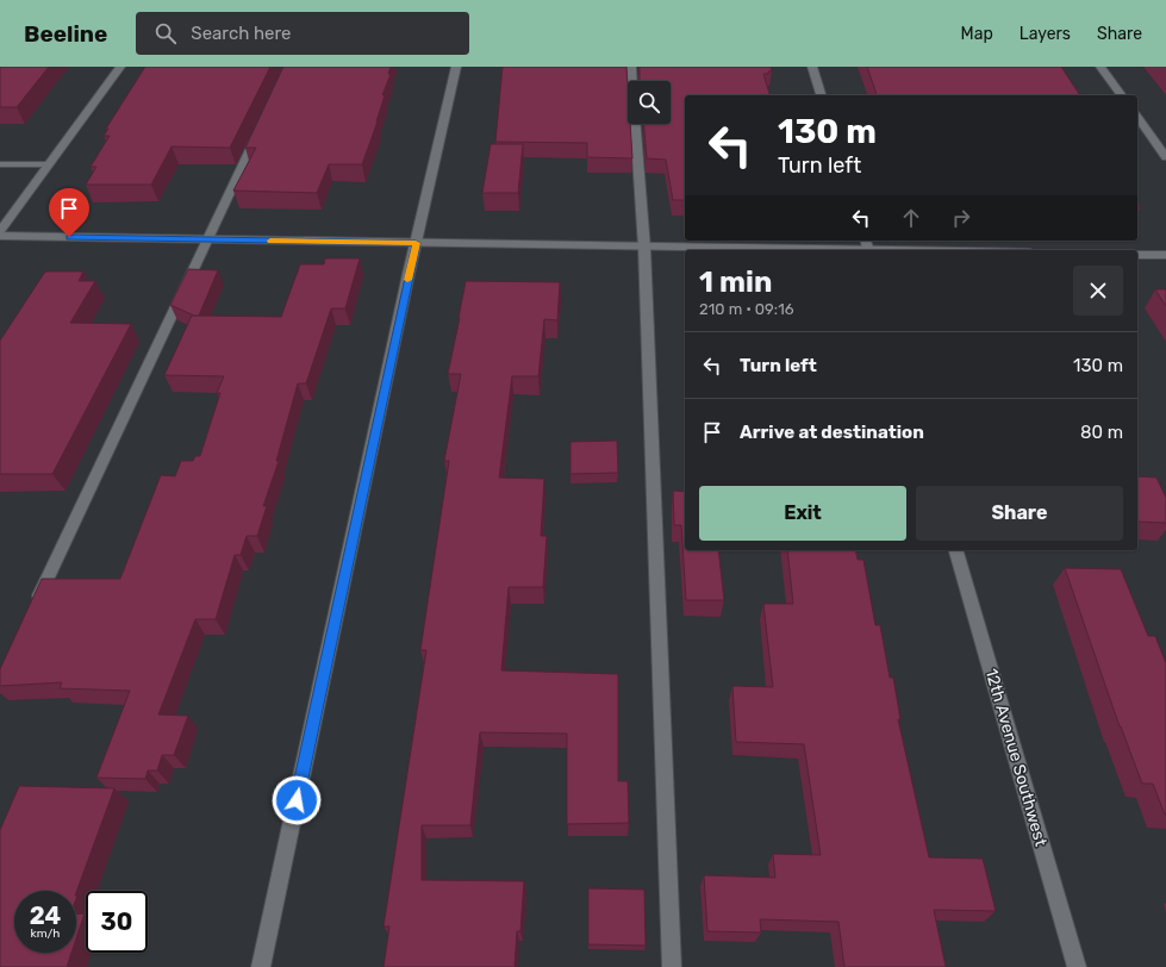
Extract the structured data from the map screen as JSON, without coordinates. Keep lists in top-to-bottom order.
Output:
{
  "streets": {
    "street": ["12th Avenue Southwest"]
  },
  "page": {
    "header": "Beeline",
    "search": "Search here",
    "nav": ["Map", "Layers", "Share"],
    "turn": ["130 m", "Turn left"],
    "heading": ["1 min", "210 m · 09:16"],
    "list": [
      {
        "name": "Turn left",
        "value": "130 m"
      },
      {
        "name": "Arrive at destination",
        "value": "80 m"
      }
    ],
    "buttons": ["Exit", "Share"],
    "speed": "24 km/h",
    "limit": "30"
  }
}
